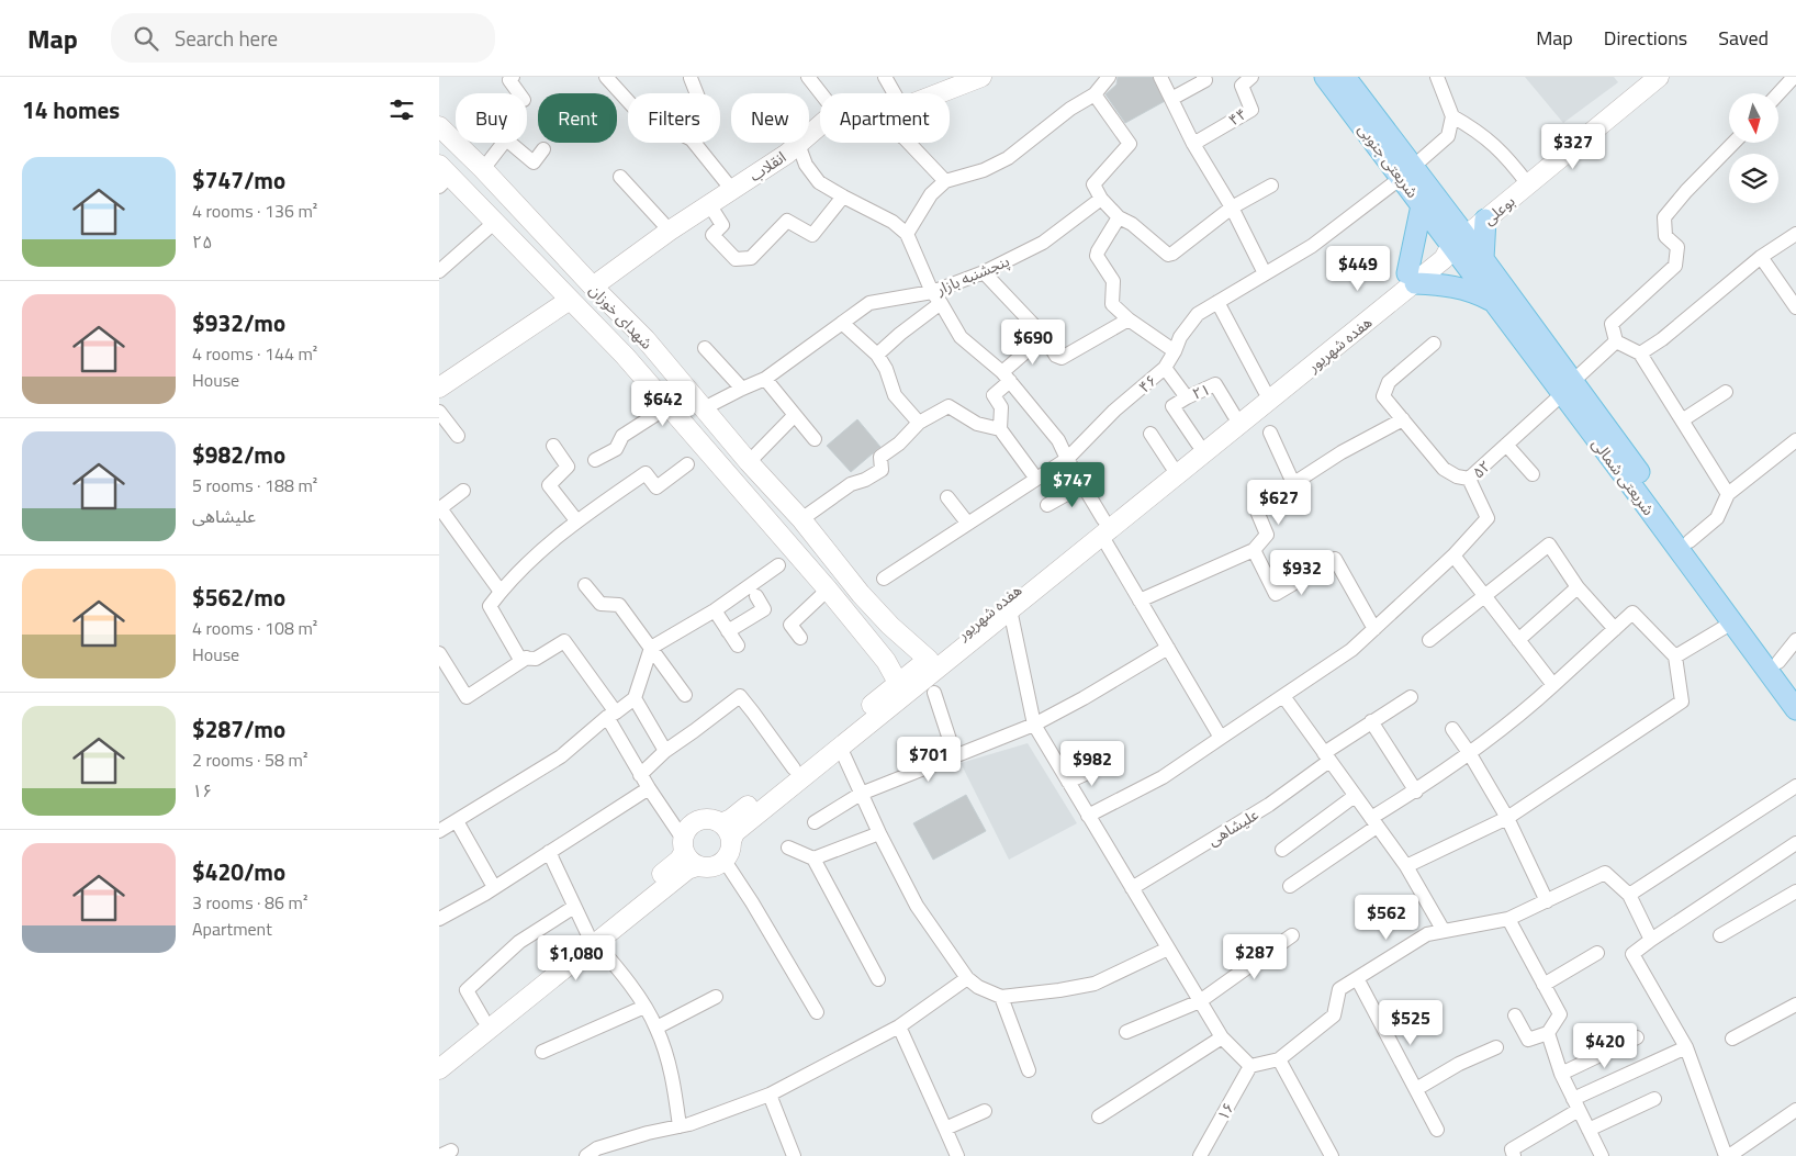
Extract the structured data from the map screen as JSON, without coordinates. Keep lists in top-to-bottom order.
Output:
{
  "streets": {
    "main road": [
      "شریعتی جنوبی",
      "انقلاب",
      "بوعلی",
      "شهدای خوزان",
      "هفده شهریور",
      "شریعتی شمالی"
    ],
    "street": [
      "۴۴",
      "پنجشنبه بازار",
      "۴۶",
      "۲۱",
      "۵۲",
      "علیشاهی",
      "۱۶"
    ]
  },
  "crossings": [
    ["شریعتی جنوبی", "بوعلی"],
    ["شریعتی جنوبی", "هفده شهریور"],
    ["شریعتی جنوبی", "شریعتی شمالی"],
    ["انقلاب", "شهدای خوزان"],
    ["بوعلی", "هفده شهریور"],
    ["بوعلی", "شریعتی شمالی"],
    ["پنجشنبه بازار", "شهدای خوزان"],
    ["شهدای خوزان", "هفده شهریور"],
    ["هفده شهریور", "۲۱"],
    ["هفده شهریور", "شریعتی شمالی"],
    ["۴۶", "۲۱"],
    ["۵۲", "شریعتی شمالی"]
  ],
  "north": "bottom",
  "page": {
    "header": "Map",
    "search": "Search here",
    "nav": ["Map", "Directions", "Saved"],
    "heading": "14 homes",
    "chip": [
      "Buy",
      "Rent",
      "Filters",
      "New",
      "Apartment"
    ],
    "price": [
      "$327",
      "$449",
      "$690",
      "$642",
      "$747",
      "$627",
      "$932",
      "$701",
      "$982",
      "$562",
      "$287",
      "$1,080",
      "$525",
      "$420"
    ],
    "list": [
      {
        "name": "$747/mo",
        "note": "4 rooms · 136 m² · ۲۵"
      },
      {
        "name": "$932/mo",
        "note": "4 rooms · 144 m² · House"
      },
      {
        "name": "$982/mo",
        "note": "5 rooms · 188 m² · علیشاهی"
      },
      {
        "name": "$562/mo",
        "note": "4 rooms · 108 m² · House"
      },
      {
        "name": "$287/mo",
        "note": "2 rooms · 58 m² · ۱۶"
      },
      {
        "name": "$420/mo",
        "note": "3 rooms · 86 m² · Apartment"
      }
    ]
  }
}
